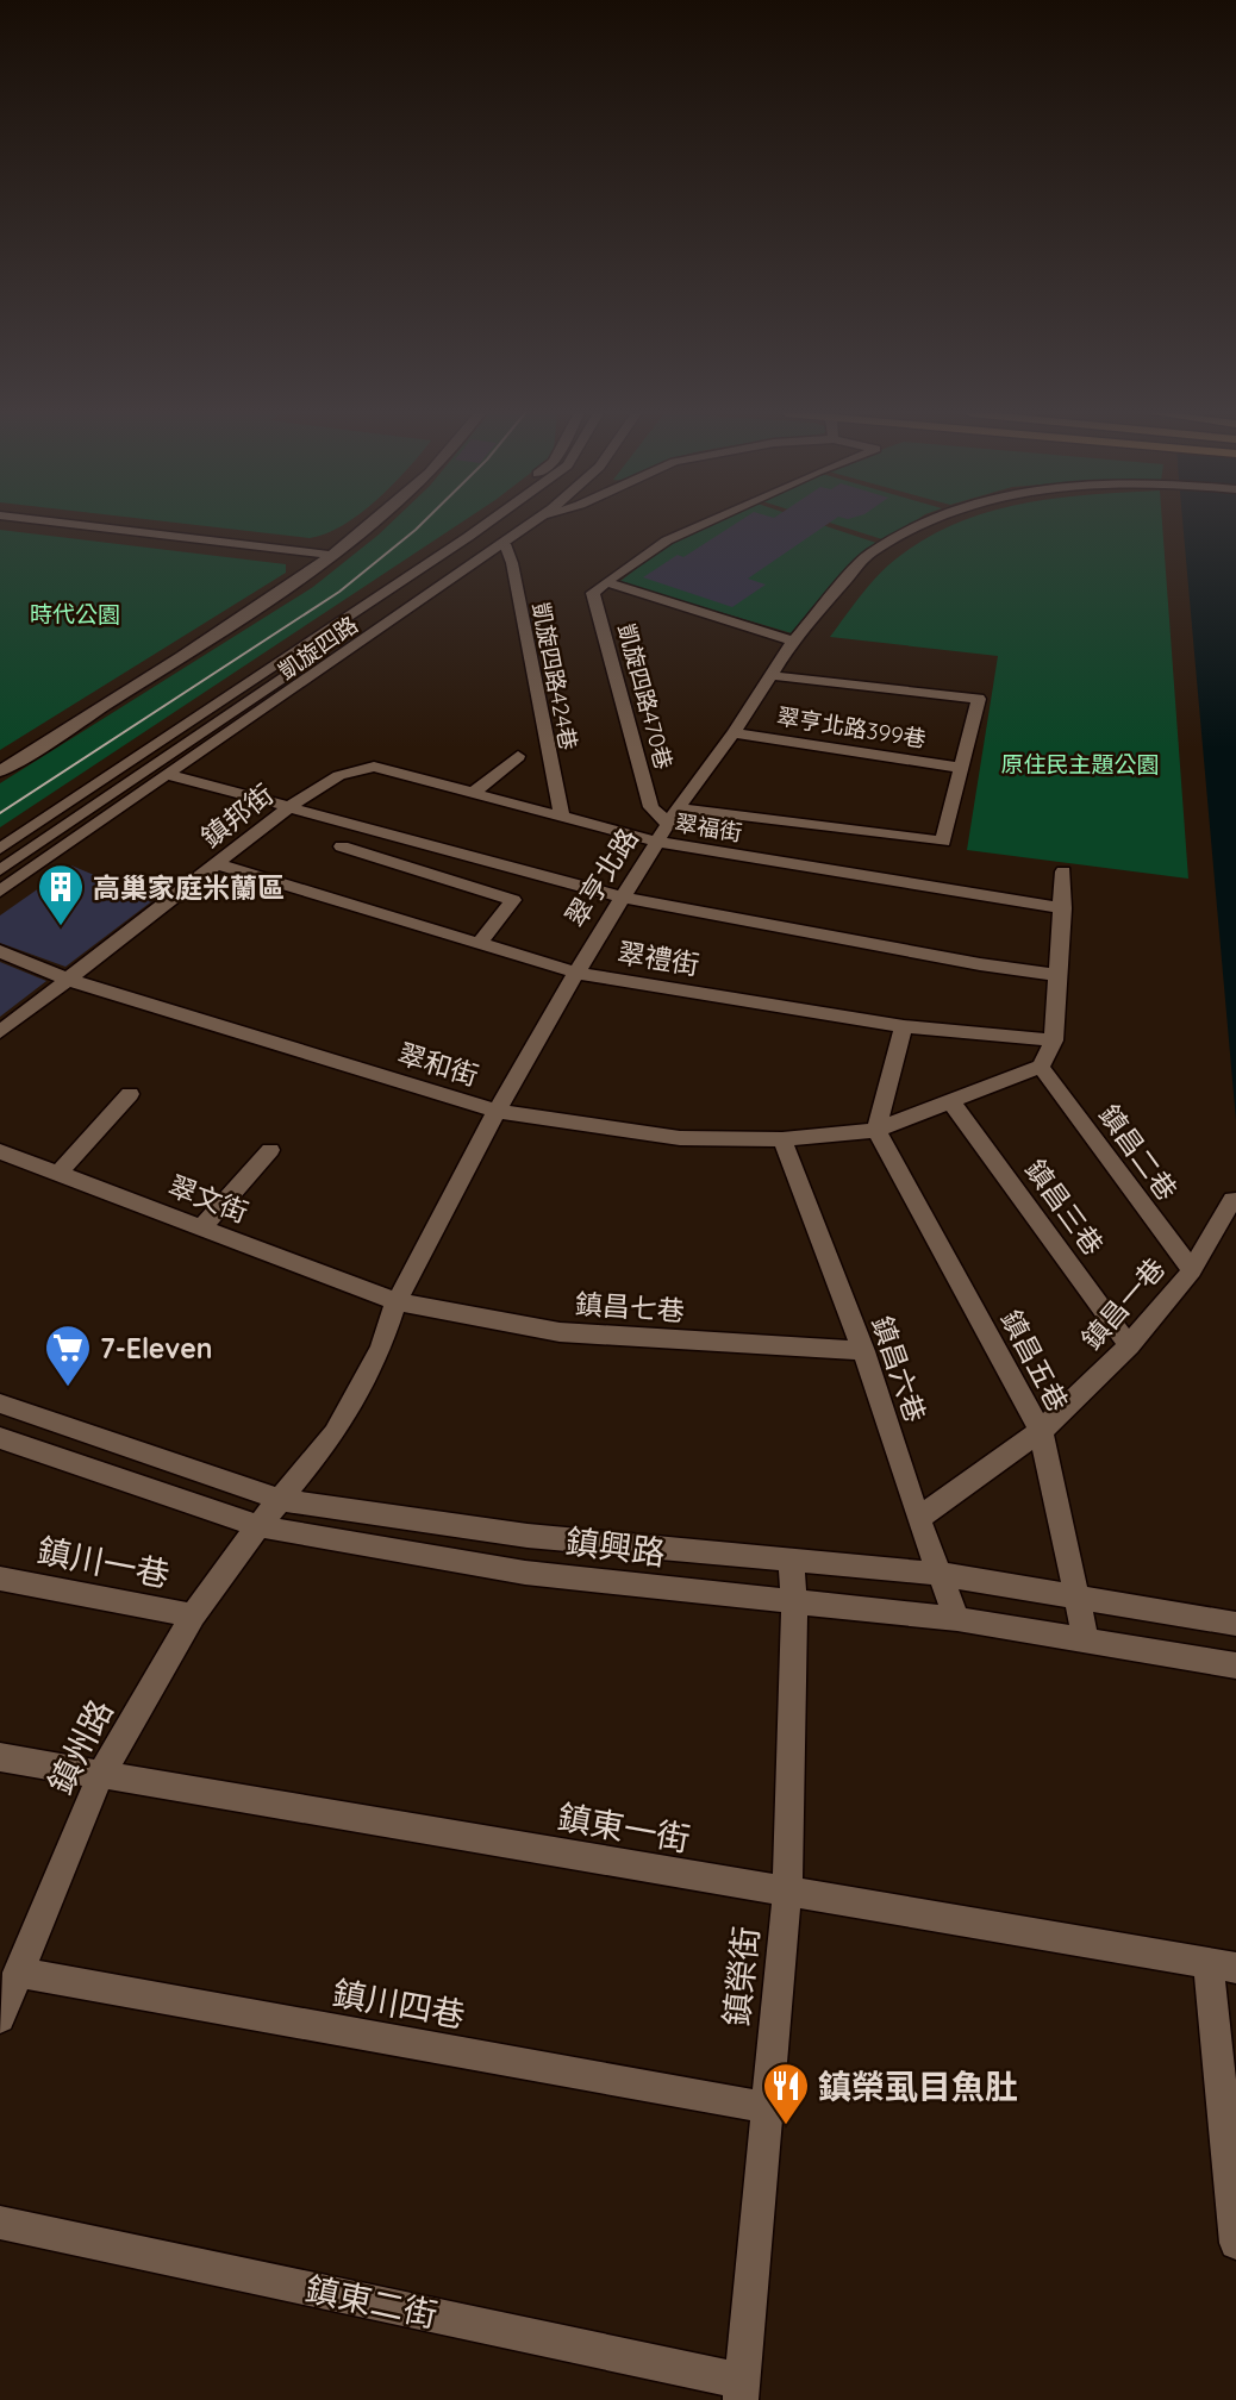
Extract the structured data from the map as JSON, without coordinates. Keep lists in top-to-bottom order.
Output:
{
  "streets": {
    "street": [
      "凱旋四路",
      "凱旋四路424巷",
      "凱旋四路470巷",
      "翠亨北路399巷",
      "鎮邦街",
      "翠福街",
      "翠亨北路",
      "翠禮街",
      "翠和街",
      "鎮昌二巷",
      "翠文街",
      "鎮昌三巷",
      "鎮昌一巷",
      "鎮昌七巷",
      "鎮昌五巷",
      "鎮昌六巷",
      "鎮興路",
      "鎮川一巷",
      "鎮州路",
      "鎮東一街",
      "鎮榮街",
      "鎮川四巷",
      "鎮東二街"
    ]
  },
  "crossings": [
    ["凱旋四路", "凱旋四路424巷"],
    ["凱旋四路424巷", "翠福街"],
    ["凱旋四路470巷", "翠亨北路"],
    ["翠亨北路399巷", "翠亨北路"],
    ["鎮邦街", "翠福街"],
    ["鎮邦街", "翠禮街"],
    ["鎮邦街", "翠和街"],
    ["翠福街", "翠亨北路"],
    ["翠亨北路", "翠禮街"],
    ["翠亨北路", "翠和街"],
    ["翠亨北路", "翠文街"],
    ["翠亨北路", "鎮昌七巷"],
    ["翠亨北路", "鎮興路"],
    ["翠亨北路", "鎮州路"],
    ["翠和街", "鎮昌二巷"],
    ["翠和街", "鎮昌三巷"],
    ["翠和街", "鎮昌五巷"],
    ["翠和街", "鎮昌六巷"],
    ["鎮昌二巷", "鎮昌一巷"],
    ["翠文街", "鎮昌七巷"],
    ["鎮昌三巷", "鎮昌一巷"],
    ["鎮昌一巷", "鎮昌五巷"],
    ["鎮昌一巷", "鎮昌六巷"],
    ["鎮昌七巷", "鎮昌六巷"],
    ["鎮昌五巷", "鎮興路"],
    ["鎮昌六巷", "鎮興路"],
    ["鎮興路", "鎮州路"],
    ["鎮興路", "鎮榮街"],
    ["鎮川一巷", "鎮州路"],
    ["鎮州路", "鎮東一街"],
    ["鎮州路", "鎮川四巷"],
    ["鎮東一街", "鎮榮街"],
    ["鎮榮街", "鎮川四巷"],
    ["鎮榮街", "鎮東二街"]
  ],
  "parks": ["時代公園", "原住民主題公園"],
  "places": {
    "building": ["高巢家庭米蘭區"],
    "supermarket": ["7-Eleven"],
    "restaurant": ["鎮榮虱目魚肚"]
  }
}
